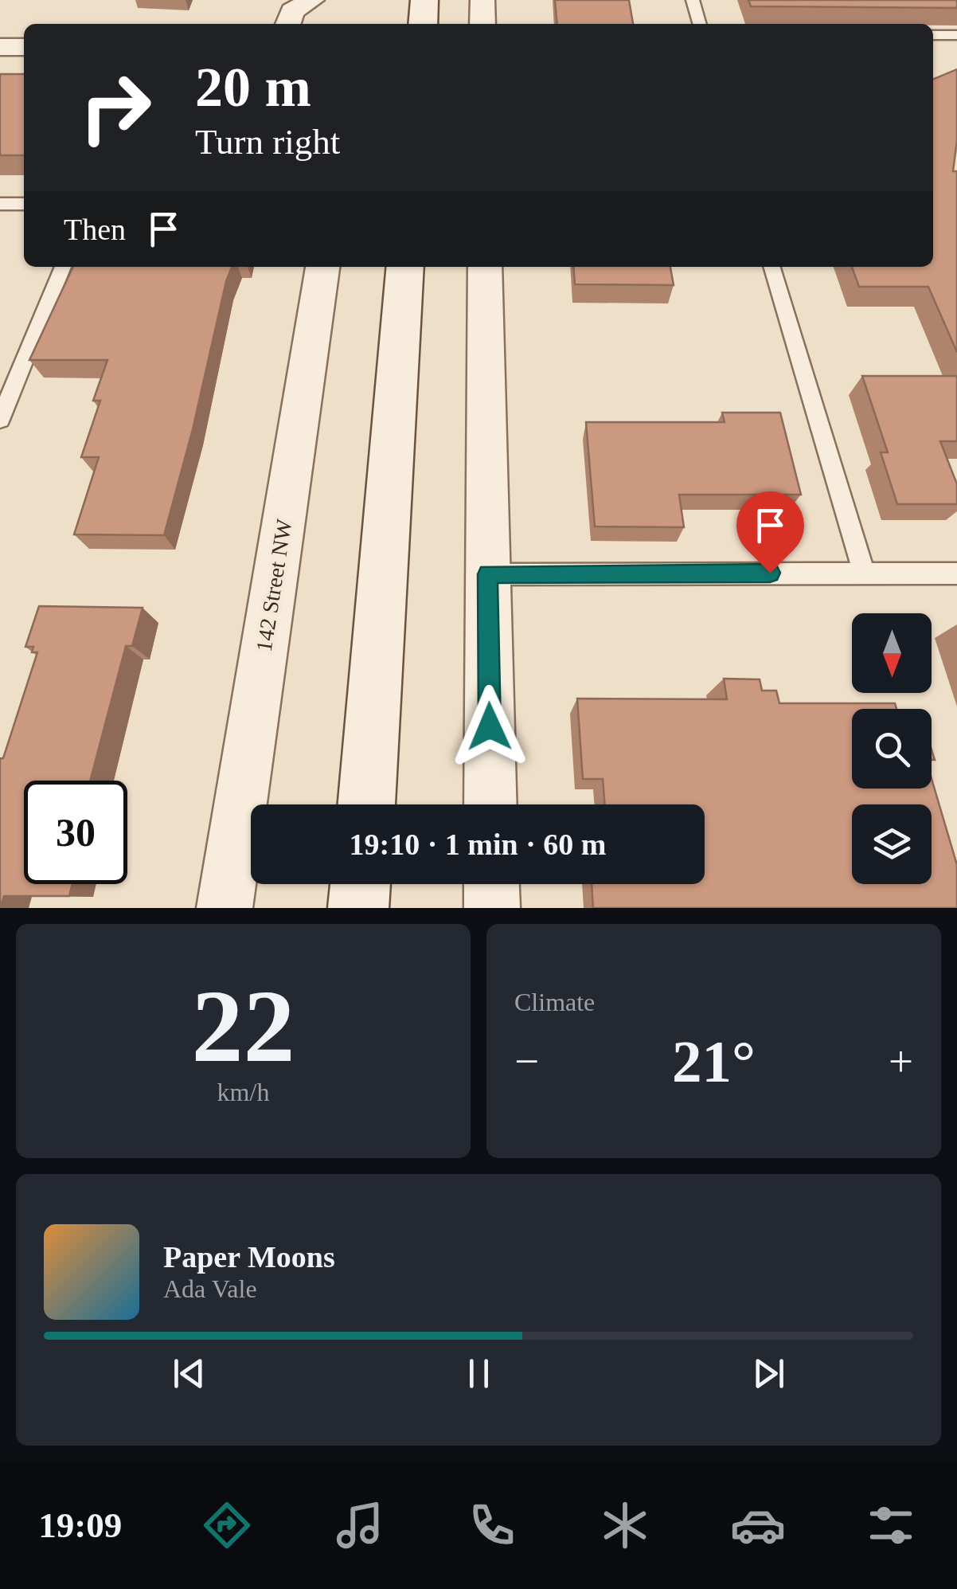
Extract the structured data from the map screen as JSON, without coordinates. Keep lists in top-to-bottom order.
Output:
{
  "streets": {
    "street": ["142 Street NW"]
  },
  "north": "bottom",
  "page": {
    "turn": ["20 m", "Turn right"],
    "then": "Then",
    "limit": "30",
    "trip": "19:10 · 1 min · 60 m",
    "tile": [
      ["22", "km/h"],
      "Climate"
    ],
    "heat": ["−", "21°", "+"],
    "song": ["Paper Moons", "Ada Vale"],
    "tabs": "19:09"
  }
}
